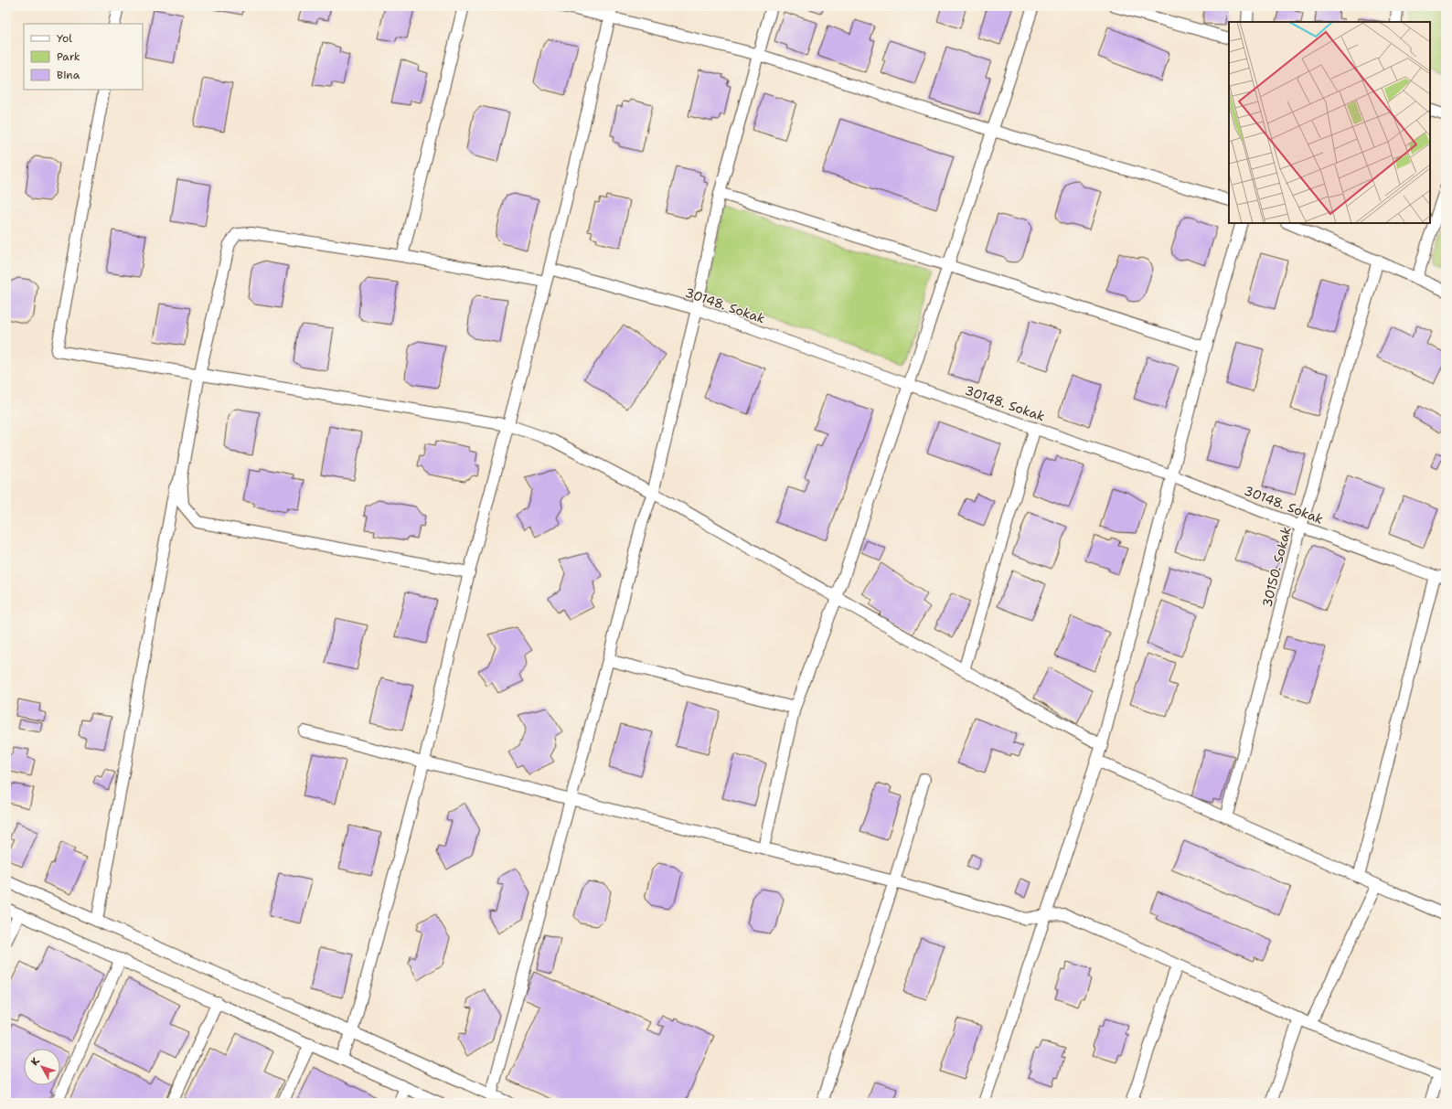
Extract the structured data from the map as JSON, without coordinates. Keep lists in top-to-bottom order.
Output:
{
  "streets": {
    "street": ["30148. Sokak", "30150. Sokak"]
  },
  "crossings": [
    ["30148. Sokak", "30150. Sokak"]
  ],
  "legend": ["Yol", "Park", "Bina"],
  "north": "top left"
}
